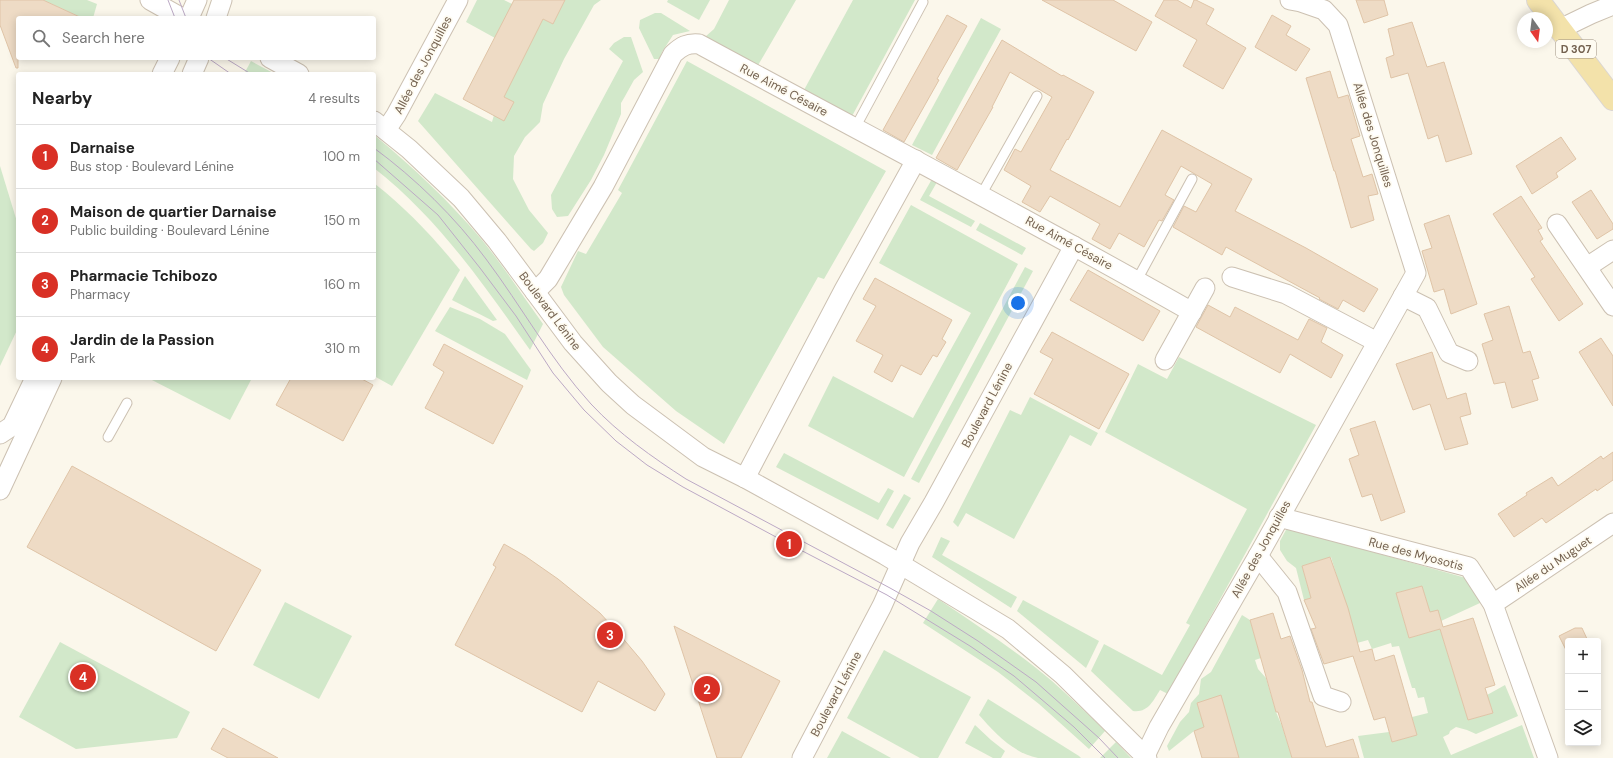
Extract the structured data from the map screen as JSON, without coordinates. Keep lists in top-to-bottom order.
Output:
{
  "streets": {
    "main road": ["D 307"],
    "street": [
      "Allée des Jonquilles",
      "Rue Aimé Césaire",
      "Boulevard Lénine",
      "Rue des Myosotis",
      "Allée du Muguet"
    ]
  },
  "crossings": [
    ["Allée des Jonquilles", "Boulevard Lénine"],
    ["Allée des Jonquilles", "Rue des Myosotis"],
    ["Rue Aimé Césaire", "Boulevard Lénine"],
    ["Rue des Myosotis", "Allée du Muguet"]
  ],
  "north": "bottom",
  "page": {
    "search": "Search here",
    "heading": ["Nearby", "4 results"],
    "list": [
      {
        "mark": "1",
        "name": "Darnaise",
        "note": "Bus stop · Boulevard Lénine",
        "value": "100 m"
      },
      {
        "mark": "2",
        "name": "Maison de quartier Darnaise",
        "note": "Public building · Boulevard Lénine",
        "value": "150 m"
      },
      {
        "mark": "3",
        "name": "Pharmacie Tchibozo",
        "note": "Pharmacy",
        "value": "160 m"
      },
      {
        "mark": "4",
        "name": "Jardin de la Passion",
        "note": "Park",
        "value": "310 m"
      }
    ],
    "pins": [
      "1",
      "3",
      "4",
      "2"
    ],
    "map_buttons": ["+", "−"]
  }
}
